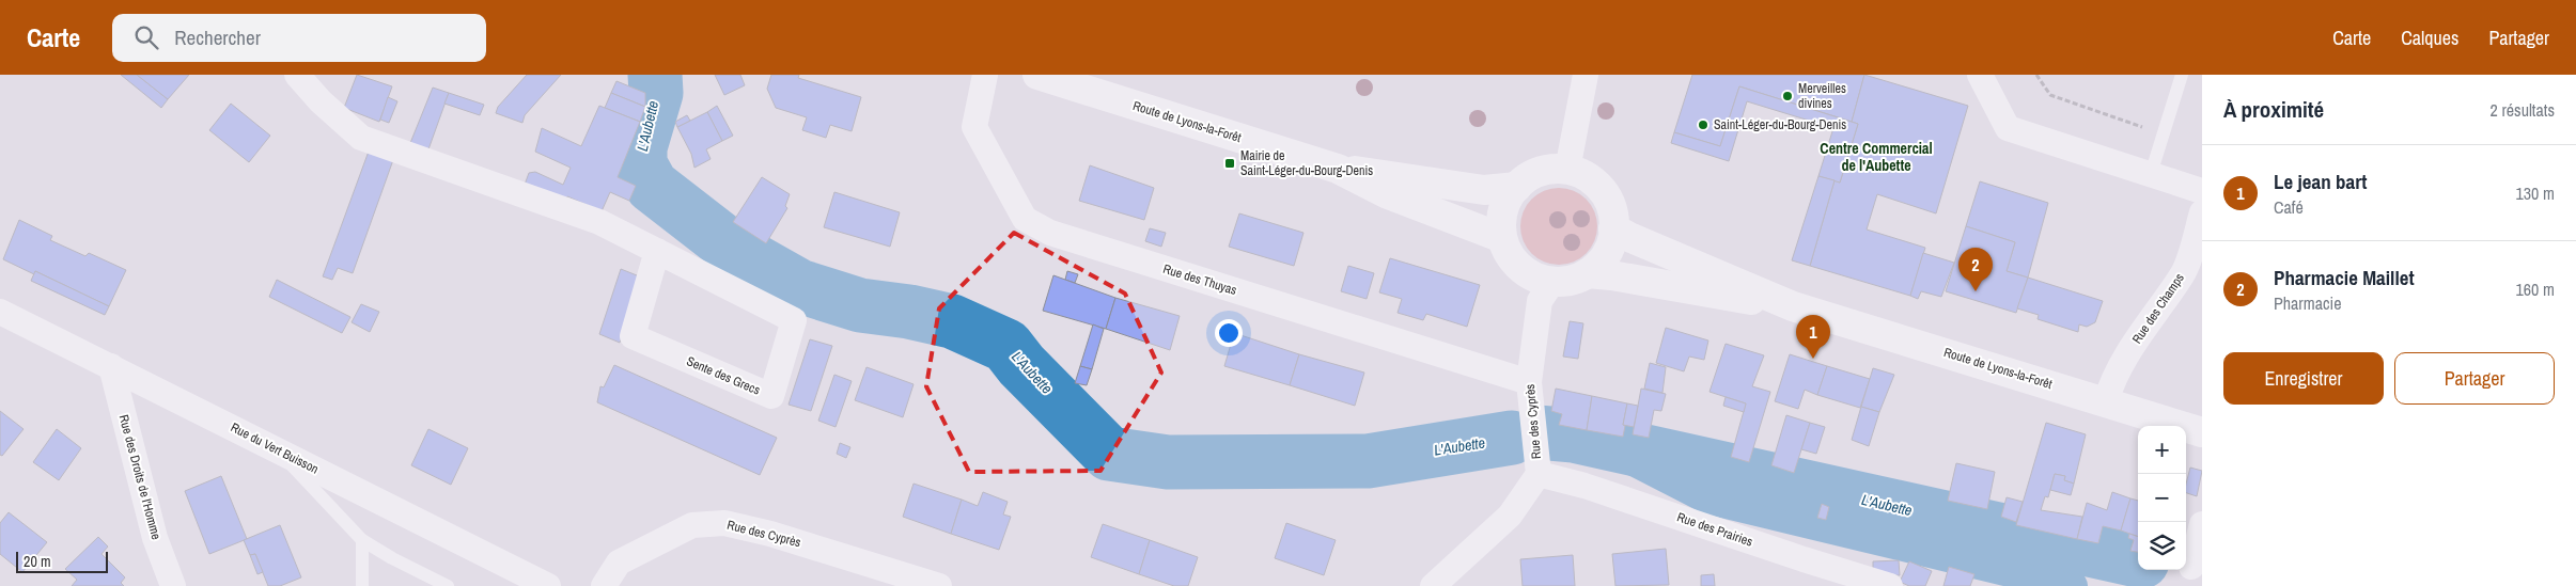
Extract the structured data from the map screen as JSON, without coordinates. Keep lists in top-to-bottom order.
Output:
{
  "streets": {
    "main road": ["Route de Lyons-la-Forêt"],
    "street": [
      "Rue des Thuyas",
      "Rue des Champs",
      "Sente des Grecs",
      "Rue des Cyprès",
      "Rue du Vert Buisson",
      "Rue des Droits de l'Homme",
      "Rue des Prairies"
    ]
  },
  "crossings": [
    ["Route de Lyons-la-Forêt", "Rue des Champs"],
    ["Route de Lyons-la-Forêt", "Rue des Cyprès"],
    ["Rue des Thuyas", "Rue des Cyprès"],
    ["Rue des Cyprès", "Rue des Prairies"],
    ["Rue du Vert Buisson", "Rue des Droits de l'Homme"]
  ],
  "districts": ["Centre Commercial de l'Aubette"],
  "water": ["L'Aubette"],
  "places": {
    "other": ["Merveilles divines", "Saint-Léger-du-Bourg-Denis"],
    "transit": ["Mairie de Saint-Léger-du-Bourg-Denis"]
  },
  "scale_bar": "20 m",
  "page": {
    "header": "Carte",
    "search": "Rechercher",
    "nav": ["Carte", "Calques", "Partager"],
    "heading": ["À proximité", "2 résultats"],
    "list": [
      {
        "mark": "1",
        "name": "Le jean bart",
        "note": "Café",
        "value": "130 m"
      },
      {
        "mark": "2",
        "name": "Pharmacie Maillet",
        "note": "Pharmacie",
        "value": "160 m"
      }
    ],
    "pins": ["2", "1"],
    "buttons": ["Enregistrer", "Partager"],
    "map_buttons": ["+", "−"],
    "scale": "20 m"
  }
}
